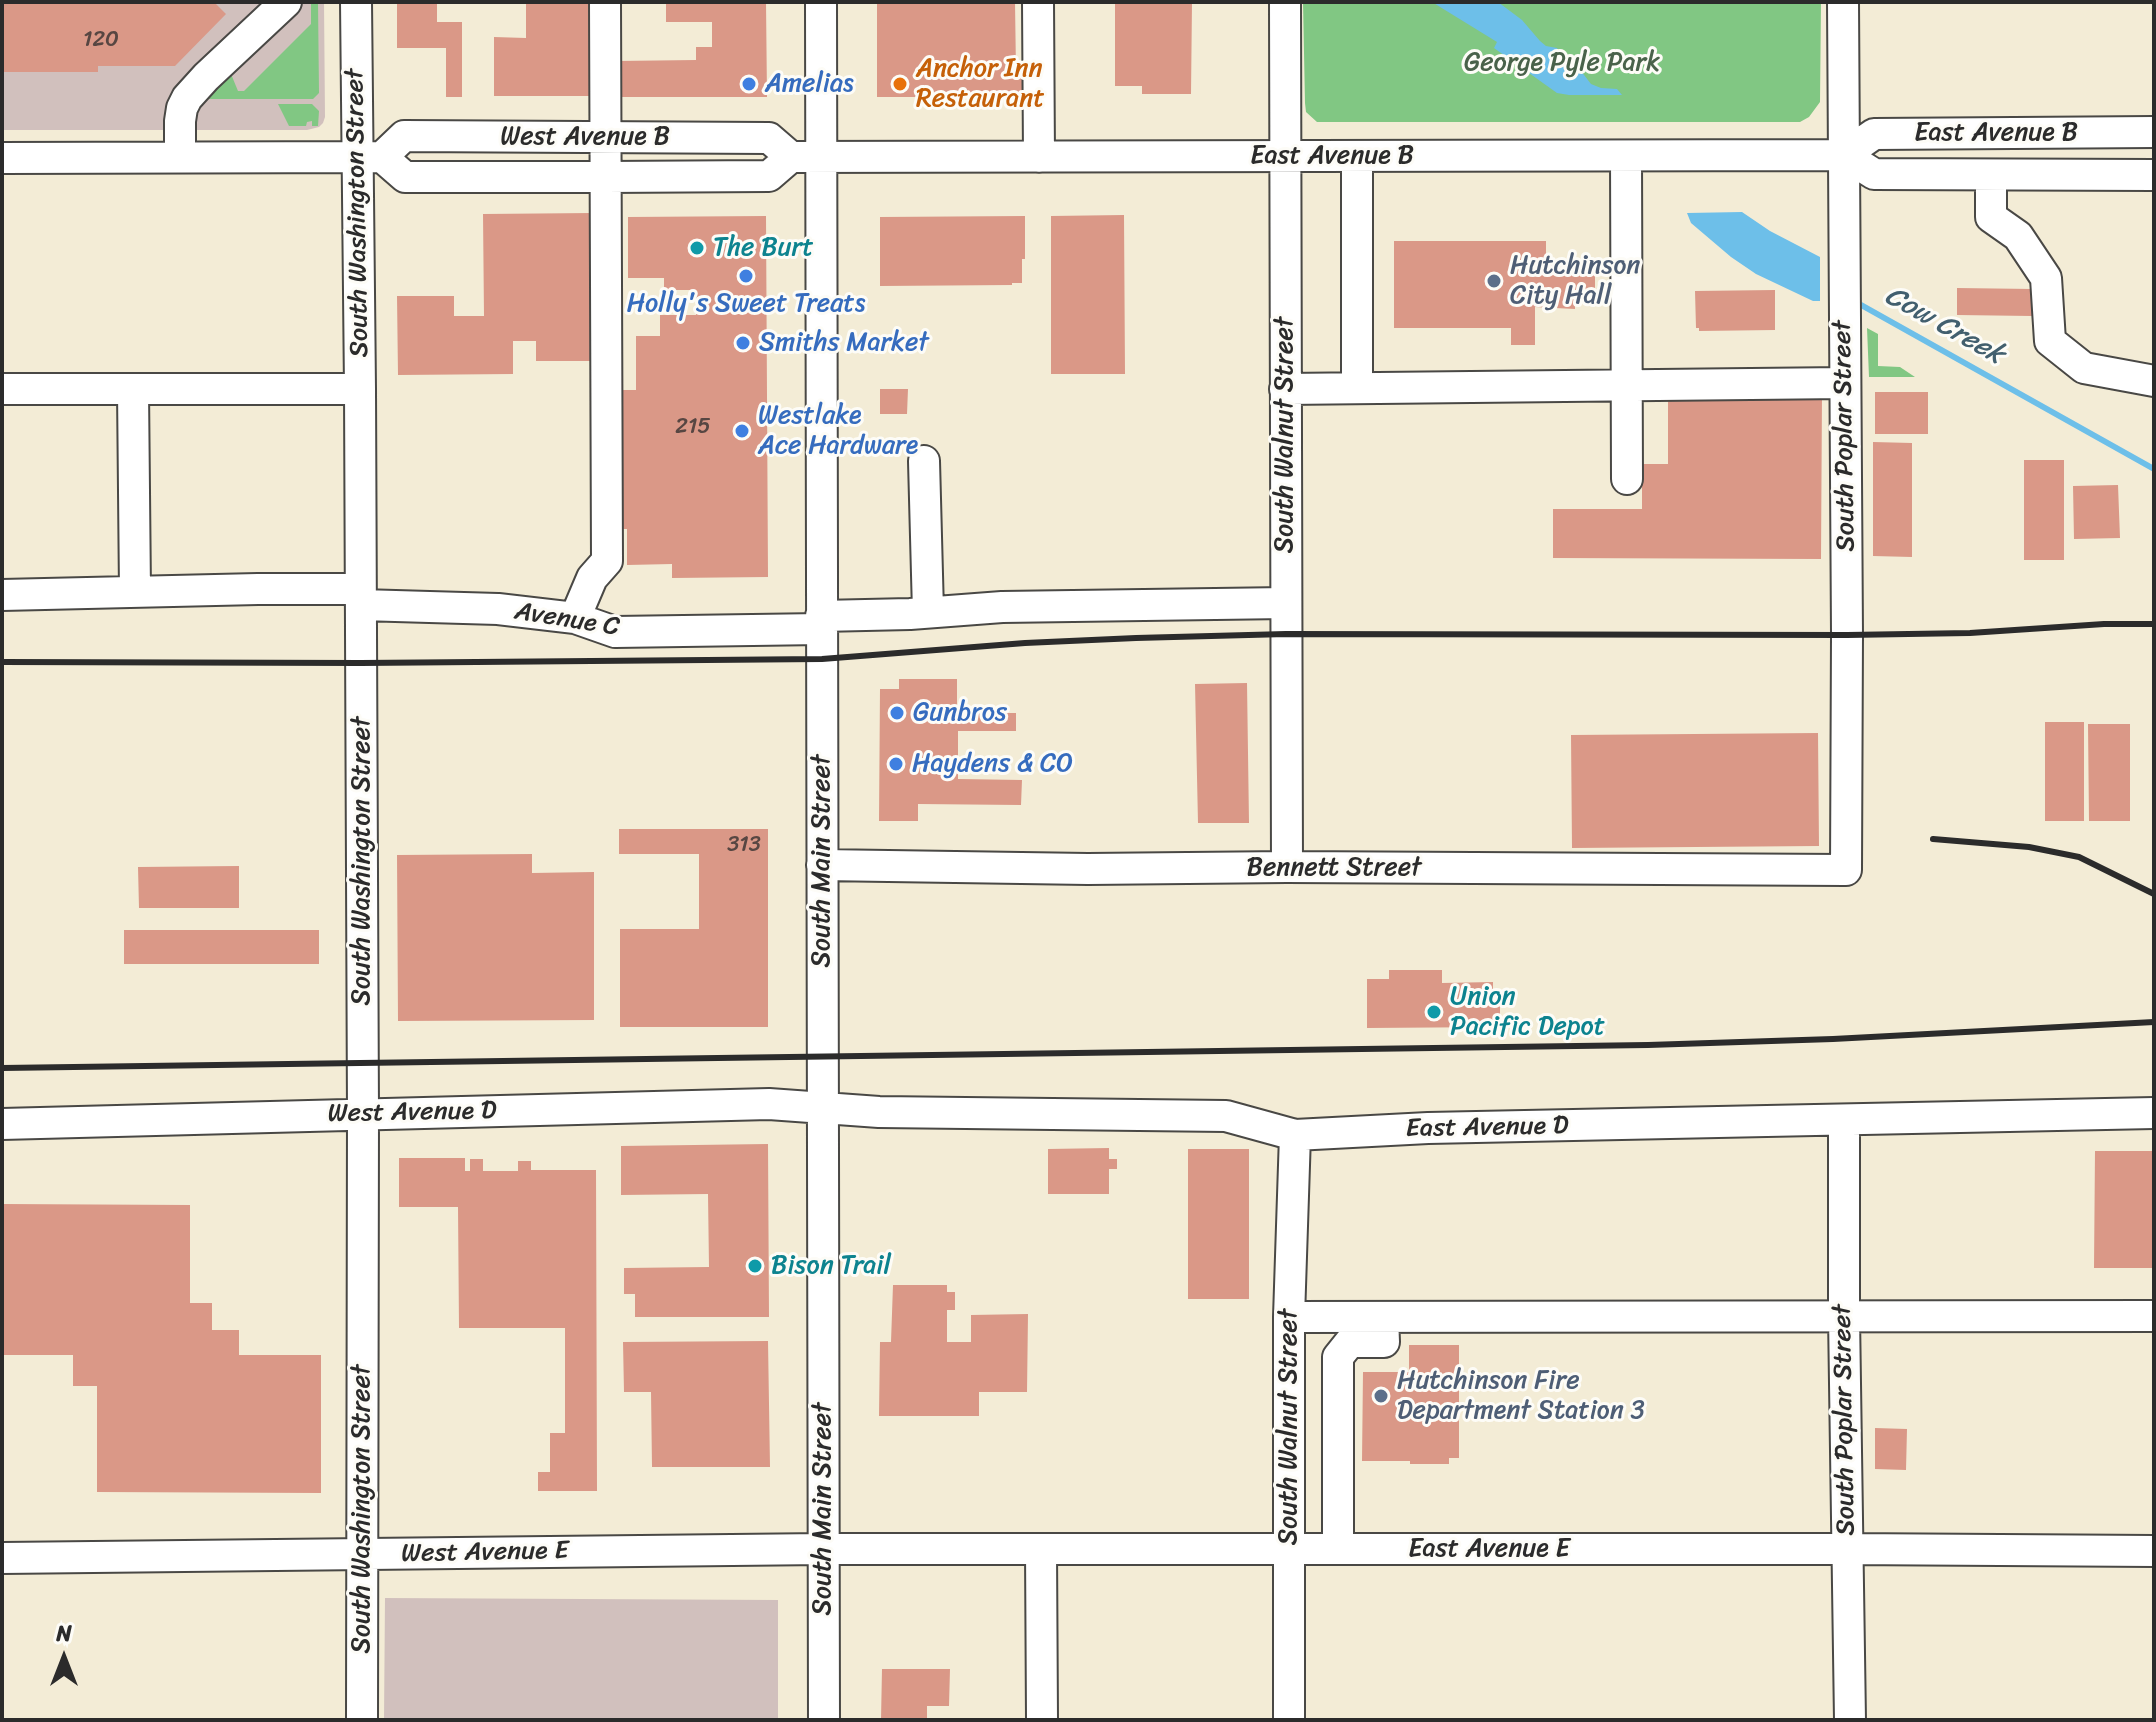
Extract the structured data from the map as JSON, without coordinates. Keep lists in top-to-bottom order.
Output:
{
  "streets": {
    "street": [
      "East Avenue B",
      "West Avenue B",
      "South Washington Street",
      "South Walnut Street",
      "South Poplar Street",
      "Avenue C",
      "South Main Street",
      "Bennett Street",
      "West Avenue D",
      "East Avenue D",
      "East Avenue E",
      "West Avenue E"
    ]
  },
  "crossings": [
    ["East Avenue B", "South Walnut Street"],
    ["East Avenue B", "South Poplar Street"],
    ["East Avenue B", "South Main Street"],
    ["West Avenue B", "South Washington Street"],
    ["South Washington Street", "Avenue C"],
    ["South Washington Street", "West Avenue D"],
    ["South Washington Street", "West Avenue E"],
    ["South Walnut Street", "Avenue C"],
    ["South Walnut Street", "Bennett Street"],
    ["South Walnut Street", "East Avenue D"],
    ["South Walnut Street", "East Avenue E"],
    ["South Poplar Street", "Bennett Street"],
    ["South Poplar Street", "East Avenue D"],
    ["South Poplar Street", "East Avenue E"],
    ["Avenue C", "South Main Street"],
    ["South Main Street", "Bennett Street"],
    ["South Main Street", "West Avenue D"],
    ["South Main Street", "East Avenue D"],
    ["South Main Street", "East Avenue E"],
    ["South Main Street", "West Avenue E"],
    ["West Avenue D", "East Avenue D"],
    ["East Avenue E", "West Avenue E"]
  ],
  "water": ["Cow Creek"],
  "parks": ["George Pyle Park"],
  "places": [
    "Amelias",
    "Anchor Inn Restaurant",
    "The Burt",
    "Holly's Sweet Treats",
    "Hutchinson City Hall",
    "Smiths Market",
    "Westlake Ace Hardware",
    "Gunbros",
    "Haydens & CO",
    "Union Pacific Depot",
    "Bison Trail",
    "Hutchinson Fire Department Station 3"
  ],
  "house_numbers": ["120", "215", "313"],
  "north": "top"
}
